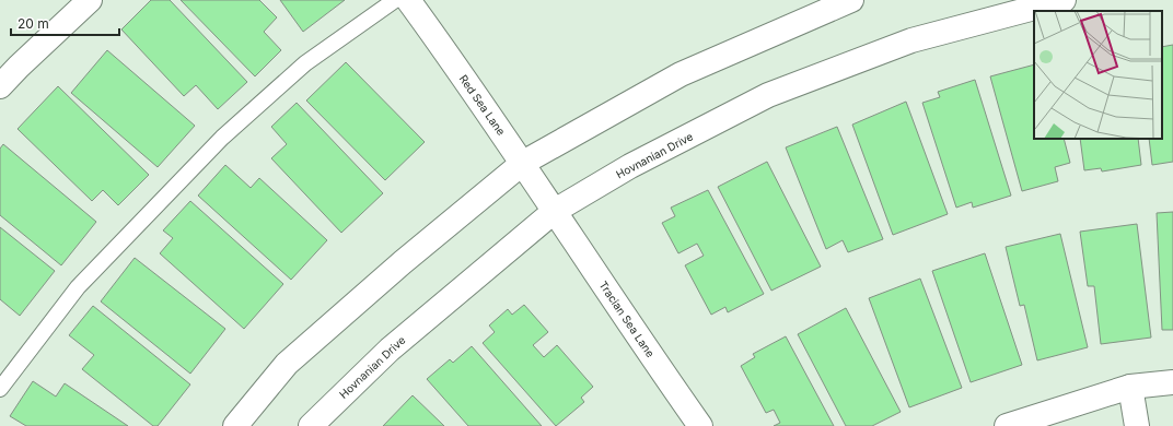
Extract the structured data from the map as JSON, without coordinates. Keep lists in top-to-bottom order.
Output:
{
  "streets": {
    "street": ["Red Sea Lane", "Hovnanian Drive", "Tracian Sea Lane"]
  },
  "crossings": [
    ["Red Sea Lane", "Hovnanian Drive"],
    ["Red Sea Lane", "Tracian Sea Lane"],
    ["Hovnanian Drive", "Tracian Sea Lane"]
  ],
  "scale_bar": "20 m"
}
